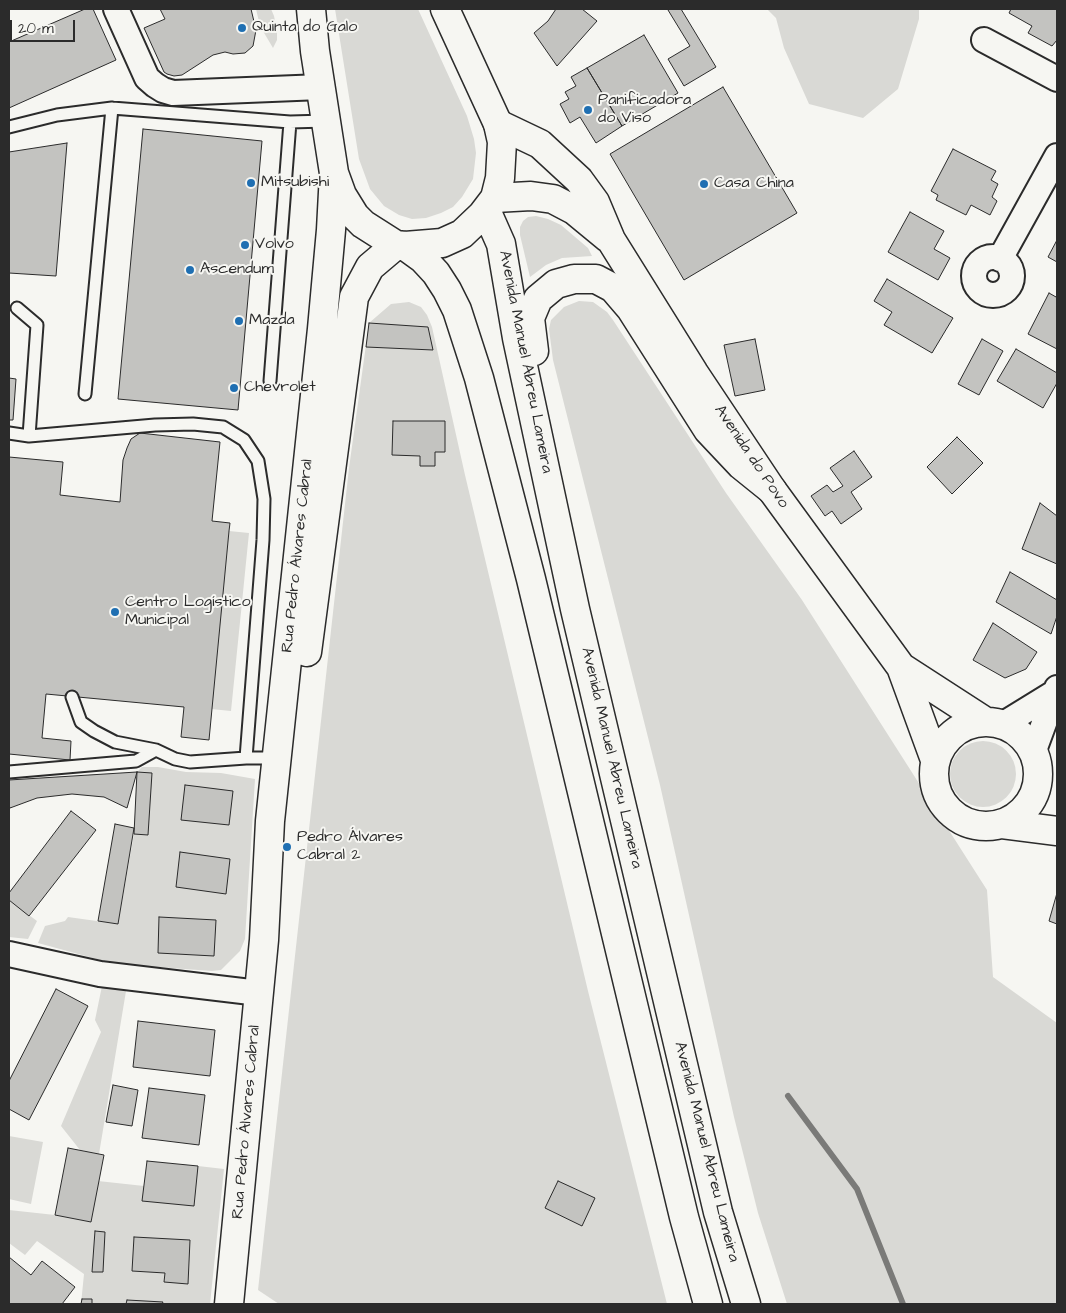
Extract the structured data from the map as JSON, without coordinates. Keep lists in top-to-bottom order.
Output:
{
  "streets": {
    "main road": ["Avenida Manuel Abreu Lameira", "Avenida do Povo", "Rua Pedro Álvares Cabral"]
  },
  "crossings": [
    ["Avenida Manuel Abreu Lameira", "Avenida do Povo"]
  ],
  "places": [
    "Quinta do Galo",
    "Panificadora do Viso",
    "Mitsubishi",
    "Casa China",
    "Volvo",
    "Ascendum",
    "Mazda",
    "Chevrolet",
    "Centro Logístico Municipal",
    "Pedro Álvares Cabral 2"
  ],
  "scale_bar": "20 m"
}
